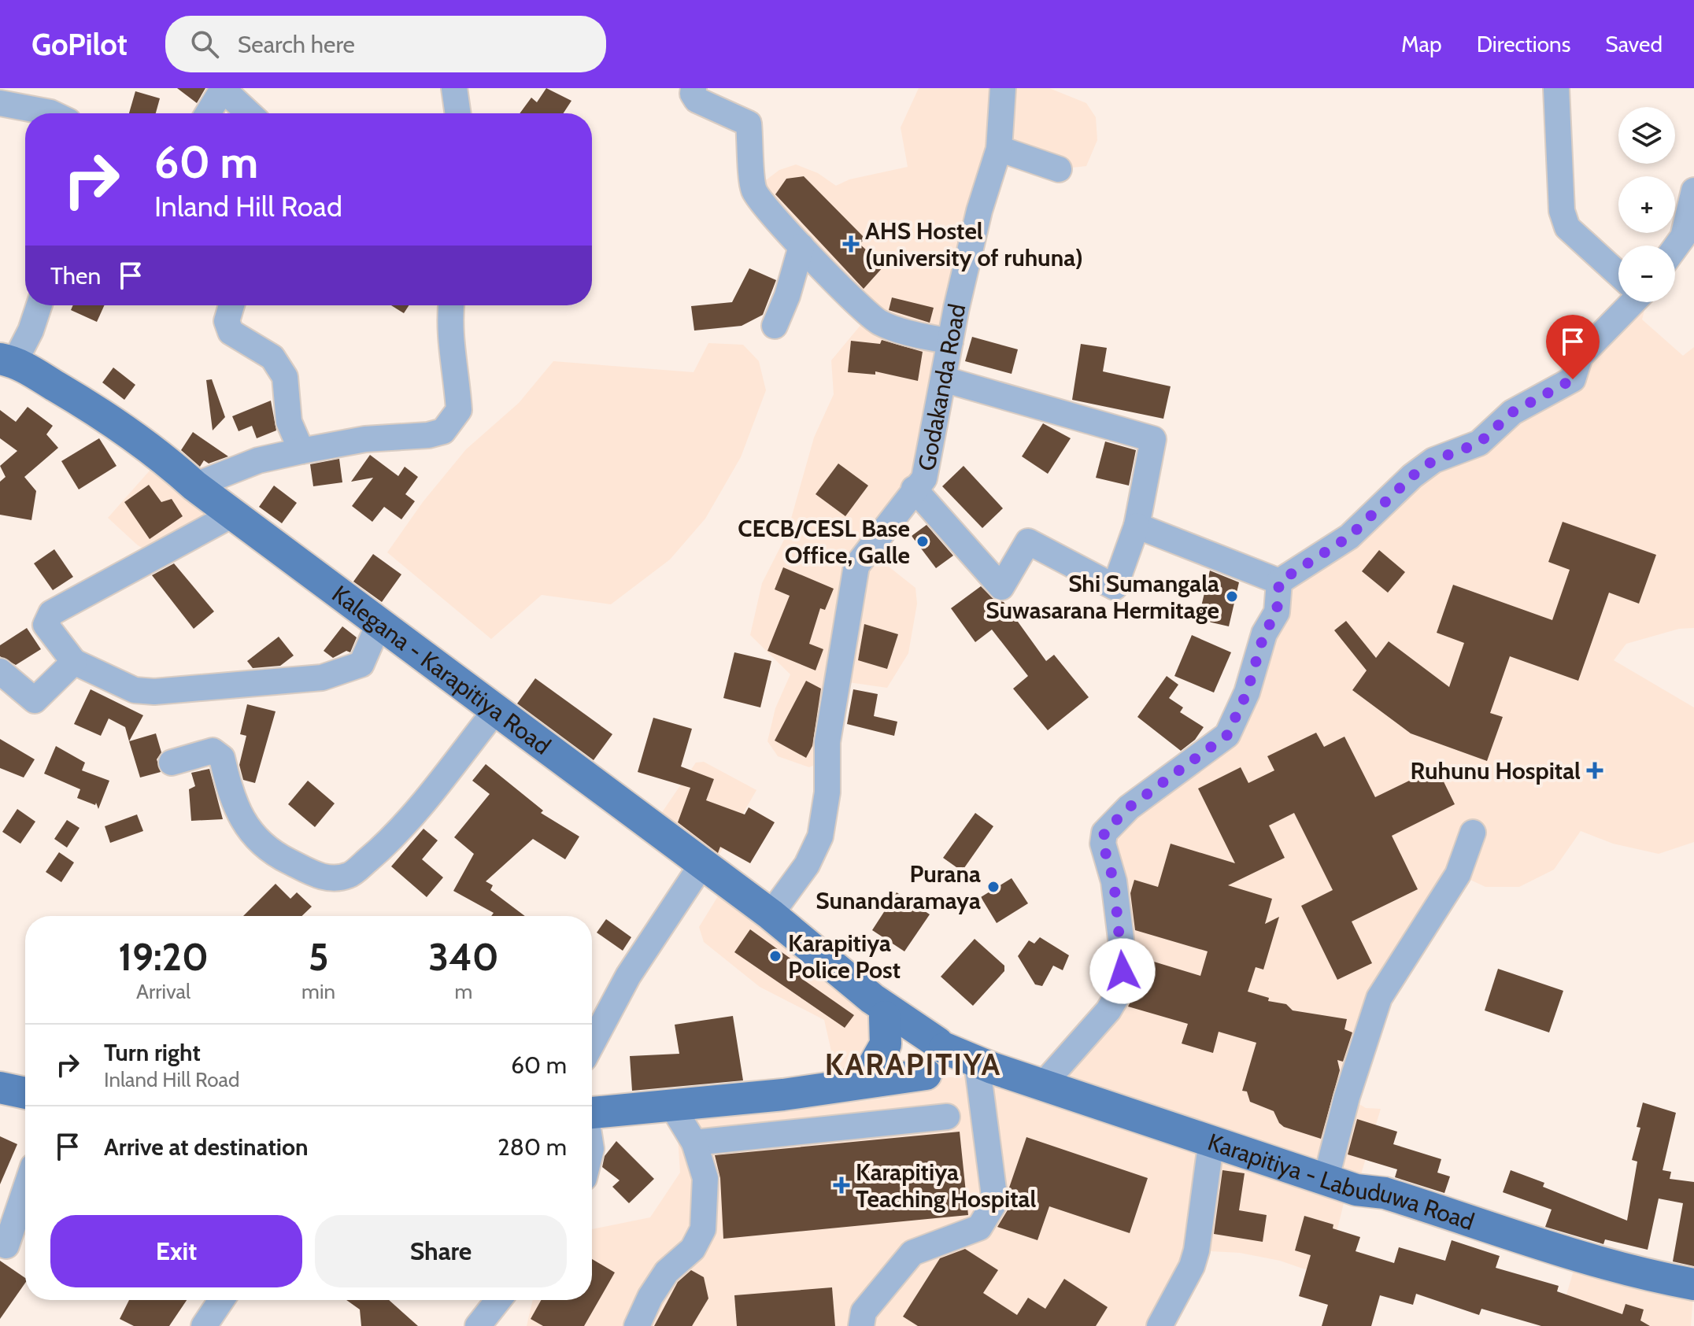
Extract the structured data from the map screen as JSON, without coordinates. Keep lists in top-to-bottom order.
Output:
{
  "streets": {
    "main road": ["Kalegana - Karapitiya Road", "Karapitiya - Labuduwa Road"],
    "street": ["Godakanda Road"]
  },
  "crossings": [
    ["Godakanda Road", "Kalegana - Karapitiya Road"],
    ["Kalegana - Karapitiya Road", "Karapitiya - Labuduwa Road"]
  ],
  "districts": ["KARAPITIYA"],
  "places": {
    "health": ["AHS Hostel (university of ruhuna)", "Ruhunu Hospital", "Karapitiya Teaching Hospital"],
    "other": [
      "CECB/CESL Base Office, Galle",
      "Shi Sumangala Suwasarana Hermitage",
      "Purana Sunandaramaya",
      "Karapitiya Police Post"
    ]
  },
  "page": {
    "header": "GoPilot",
    "search": "Search here",
    "nav": ["Map", "Directions", "Saved"],
    "map_buttons": ["+", "−"],
    "turn": ["60 m", "Inland Hill Road"],
    "then": "Then",
    "eta": [
      "19:20",
      "Arrival",
      "5",
      "min",
      "340",
      "m"
    ],
    "list": [
      {
        "name": "Turn right",
        "note": "Inland Hill Road",
        "value": "60 m"
      },
      {
        "name": "Arrive at destination",
        "value": "280 m"
      }
    ],
    "buttons": ["Exit", "Share"]
  }
}
